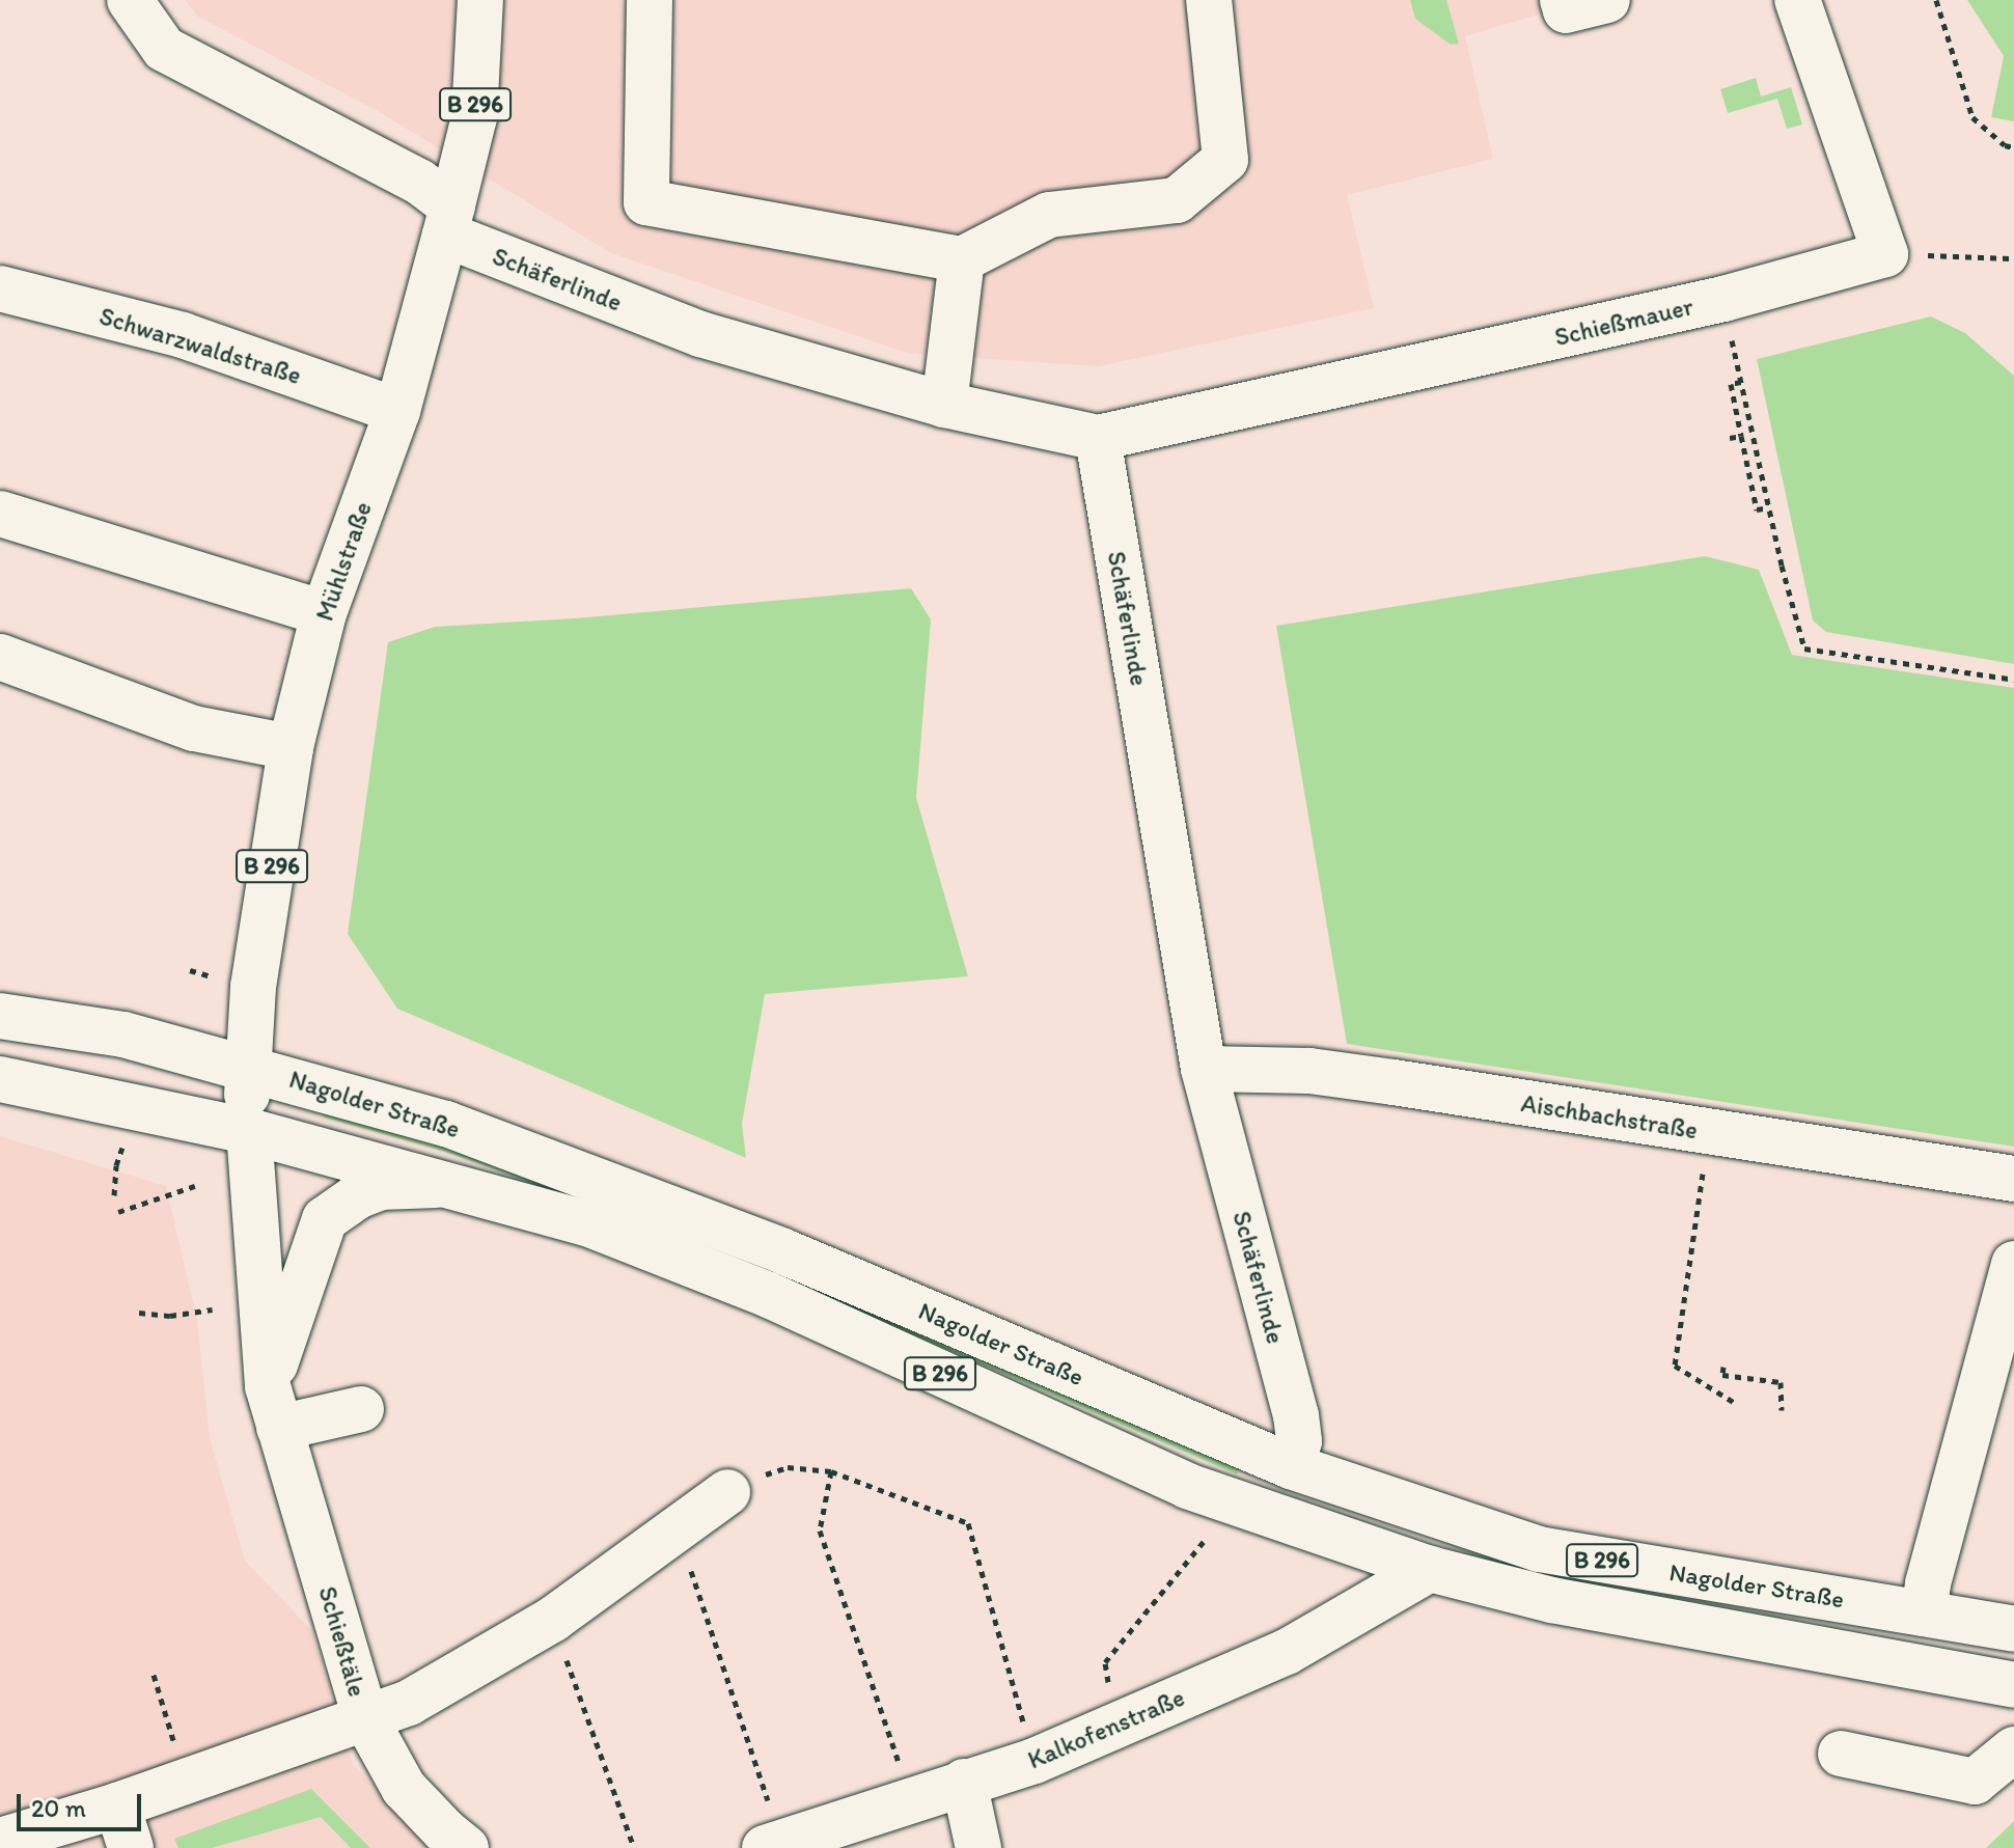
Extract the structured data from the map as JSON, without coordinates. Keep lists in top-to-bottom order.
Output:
{
  "streets": {
    "street": [
      "B 296",
      "Schäferlinde",
      "Schießmauer",
      "Schwarzwaldstraße",
      "Mühlstraße",
      "Nagolder Straße",
      "Aischbachstraße",
      "Schießtäle",
      "Kalkofenstraße"
    ]
  },
  "crossings": [
    ["Schäferlinde", "Schießmauer"],
    ["Schäferlinde", "Mühlstraße"],
    ["Schäferlinde", "Nagolder Straße"],
    ["Schäferlinde", "Aischbachstraße"],
    ["Schwarzwaldstraße", "Mühlstraße"],
    ["Mühlstraße", "Nagolder Straße"],
    ["Mühlstraße", "Schießtäle"],
    ["Nagolder Straße", "Schießtäle"],
    ["Nagolder Straße", "Kalkofenstraße"]
  ],
  "scale_bar": "20 m"
}
